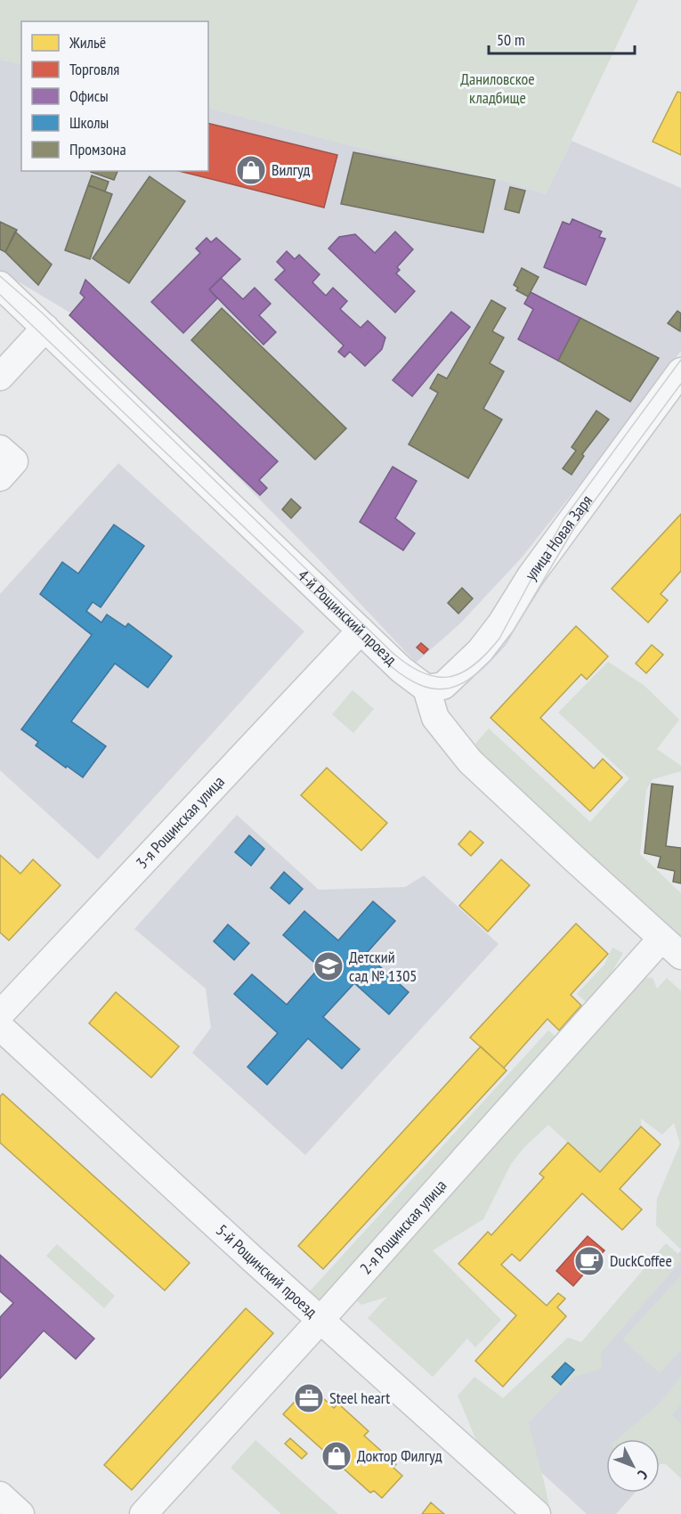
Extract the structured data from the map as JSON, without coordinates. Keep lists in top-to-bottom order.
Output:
{
  "streets": {
    "street": [
      "улица Новая Заря",
      "4-й Рощинский проезд",
      "3-я Рощинская улица",
      "2-я Рощинская улица",
      "5-й Рощинский проезд"
    ]
  },
  "crossings": [
    ["улица Новая Заря", "4-й Рощинский проезд"],
    ["4-й Рощинский проезд", "3-я Рощинская улица"],
    ["2-я Рощинская улица", "5-й Рощинский проезд"]
  ],
  "parks": ["Даниловское кладбище"],
  "places": {
    "shop": ["Вилгуд", "Доктор Филгуд"],
    "school or university": ["Детский сад № 1305"],
    "cafe": ["DuckCoffee"],
    "office": ["Steel heart"]
  },
  "legend": [
    "Жильё",
    "Торговля",
    "Офисы",
    "Школы",
    "Промзона"
  ],
  "scale_bar": "50 m",
  "north": "bottom right"
}
